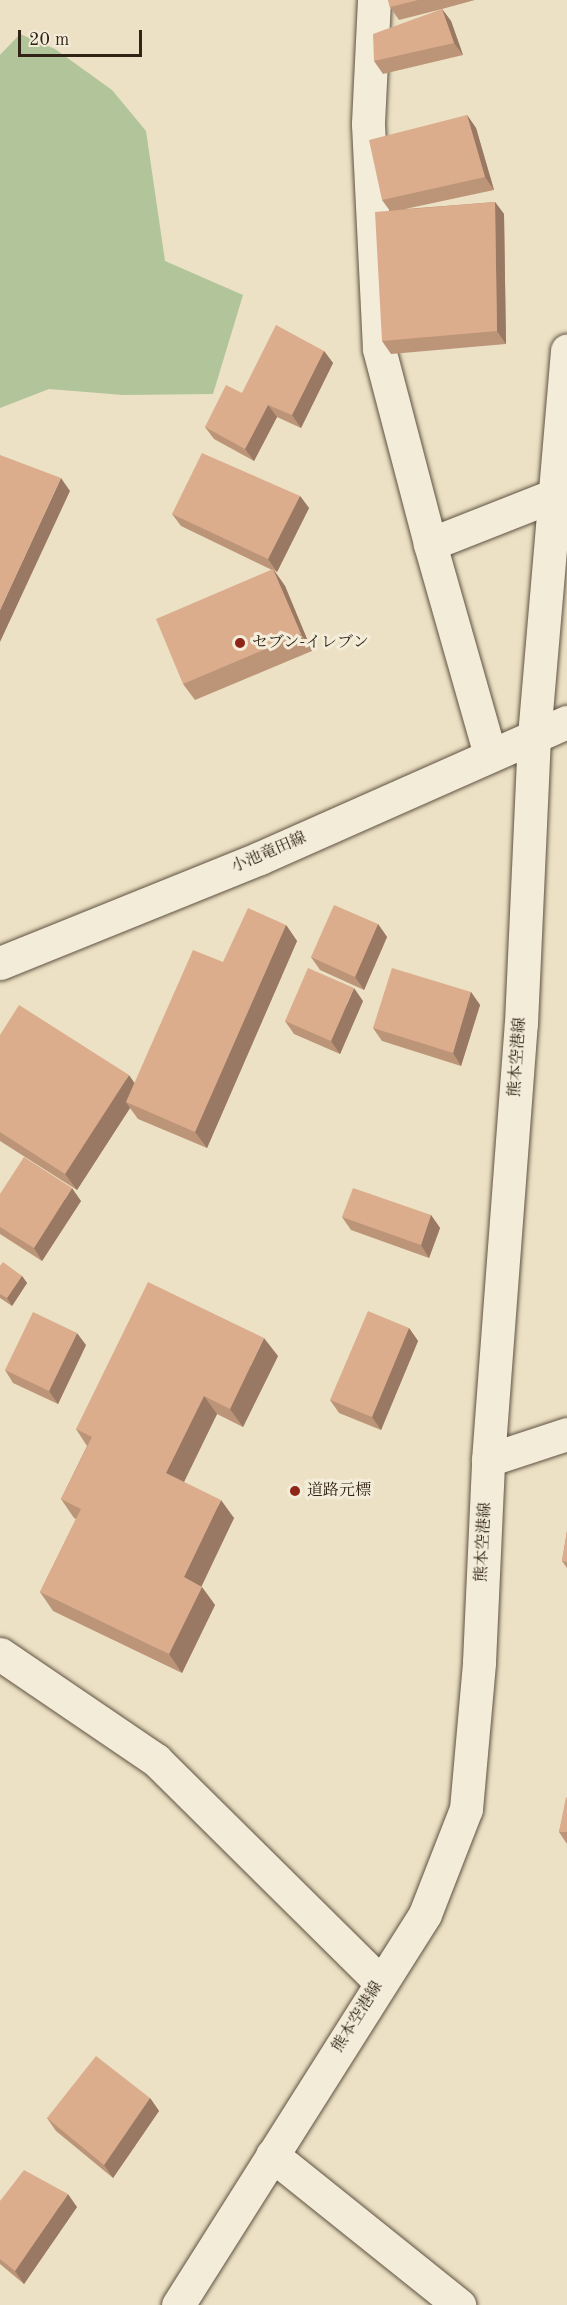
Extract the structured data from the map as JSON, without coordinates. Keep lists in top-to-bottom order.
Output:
{
  "streets": {
    "main road": ["小池竜田線", "熊本空港線"]
  },
  "crossings": [
    ["小池竜田線", "熊本空港線"]
  ],
  "places": ["セブン-イレブン", "道路元標"],
  "scale_bar": "20 m"
}
